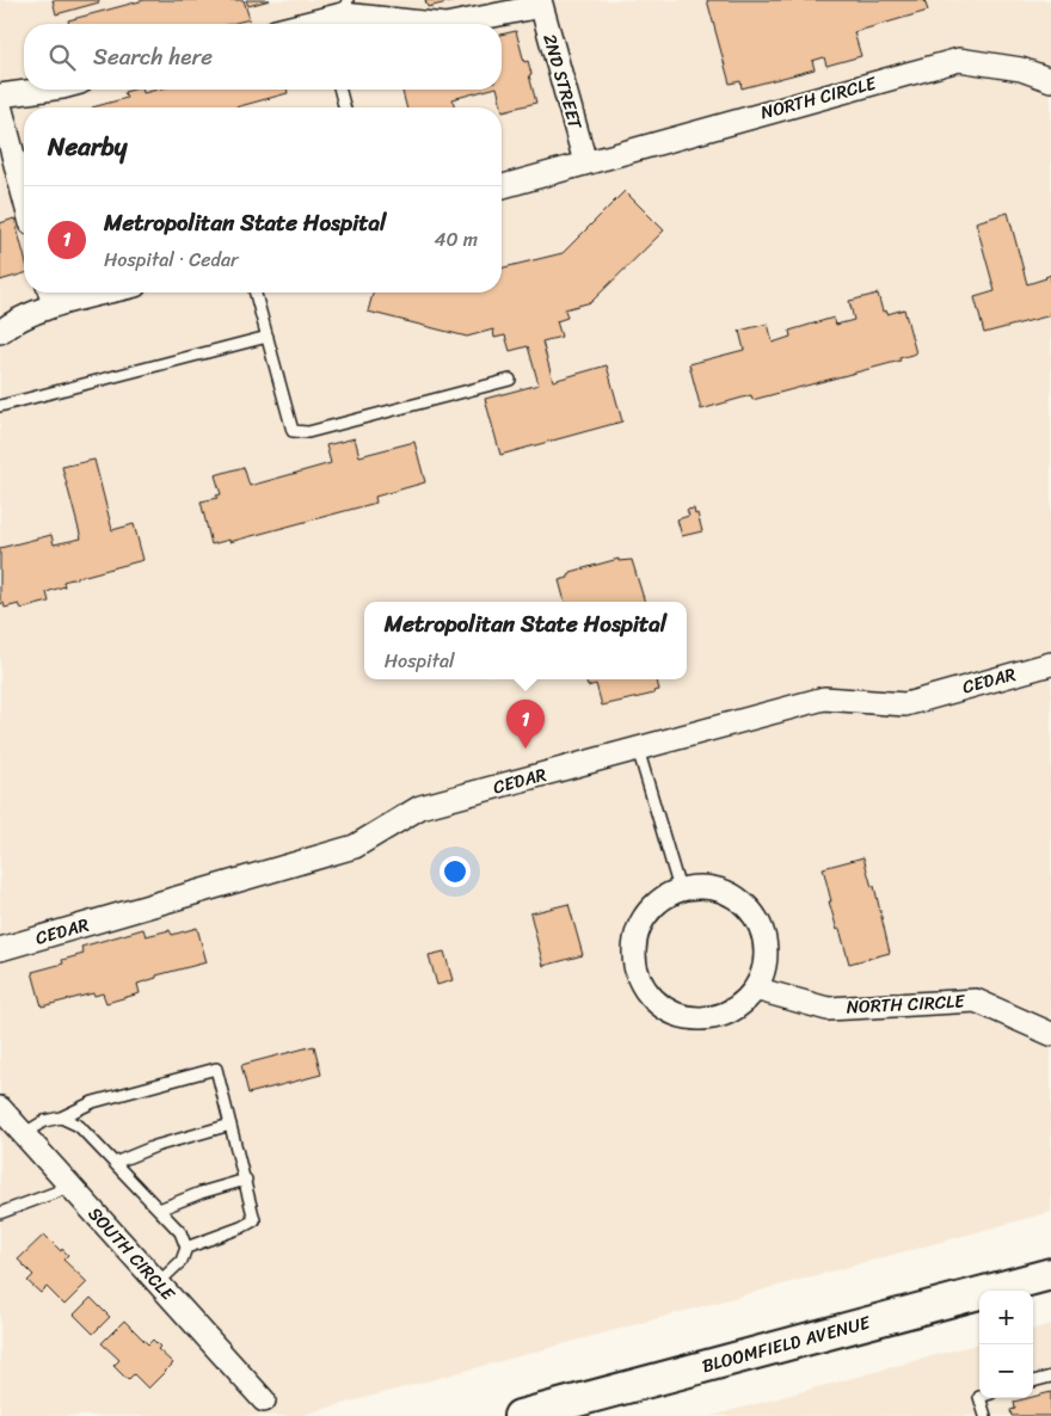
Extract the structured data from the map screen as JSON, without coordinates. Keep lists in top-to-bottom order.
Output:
{
  "streets": {
    "main road": ["BLOOMFIELD AVENUE"],
    "street": [
      "2ND STREET",
      "NORTH CIRCLE",
      "CEDAR",
      "SOUTH CIRCLE"
    ]
  },
  "crossings": [
    ["2ND STREET", "NORTH CIRCLE"]
  ],
  "page": {
    "search": "Search here",
    "heading": "Nearby",
    "list": [
      {
        "mark": "1",
        "name": "Metropolitan State Hospital",
        "note": "Hospital · Cedar",
        "value": "40 m"
      }
    ],
    "popup": ["Metropolitan State Hospital", "Hospital"],
    "pins": "1",
    "map_buttons": ["+", "−"]
  }
}
